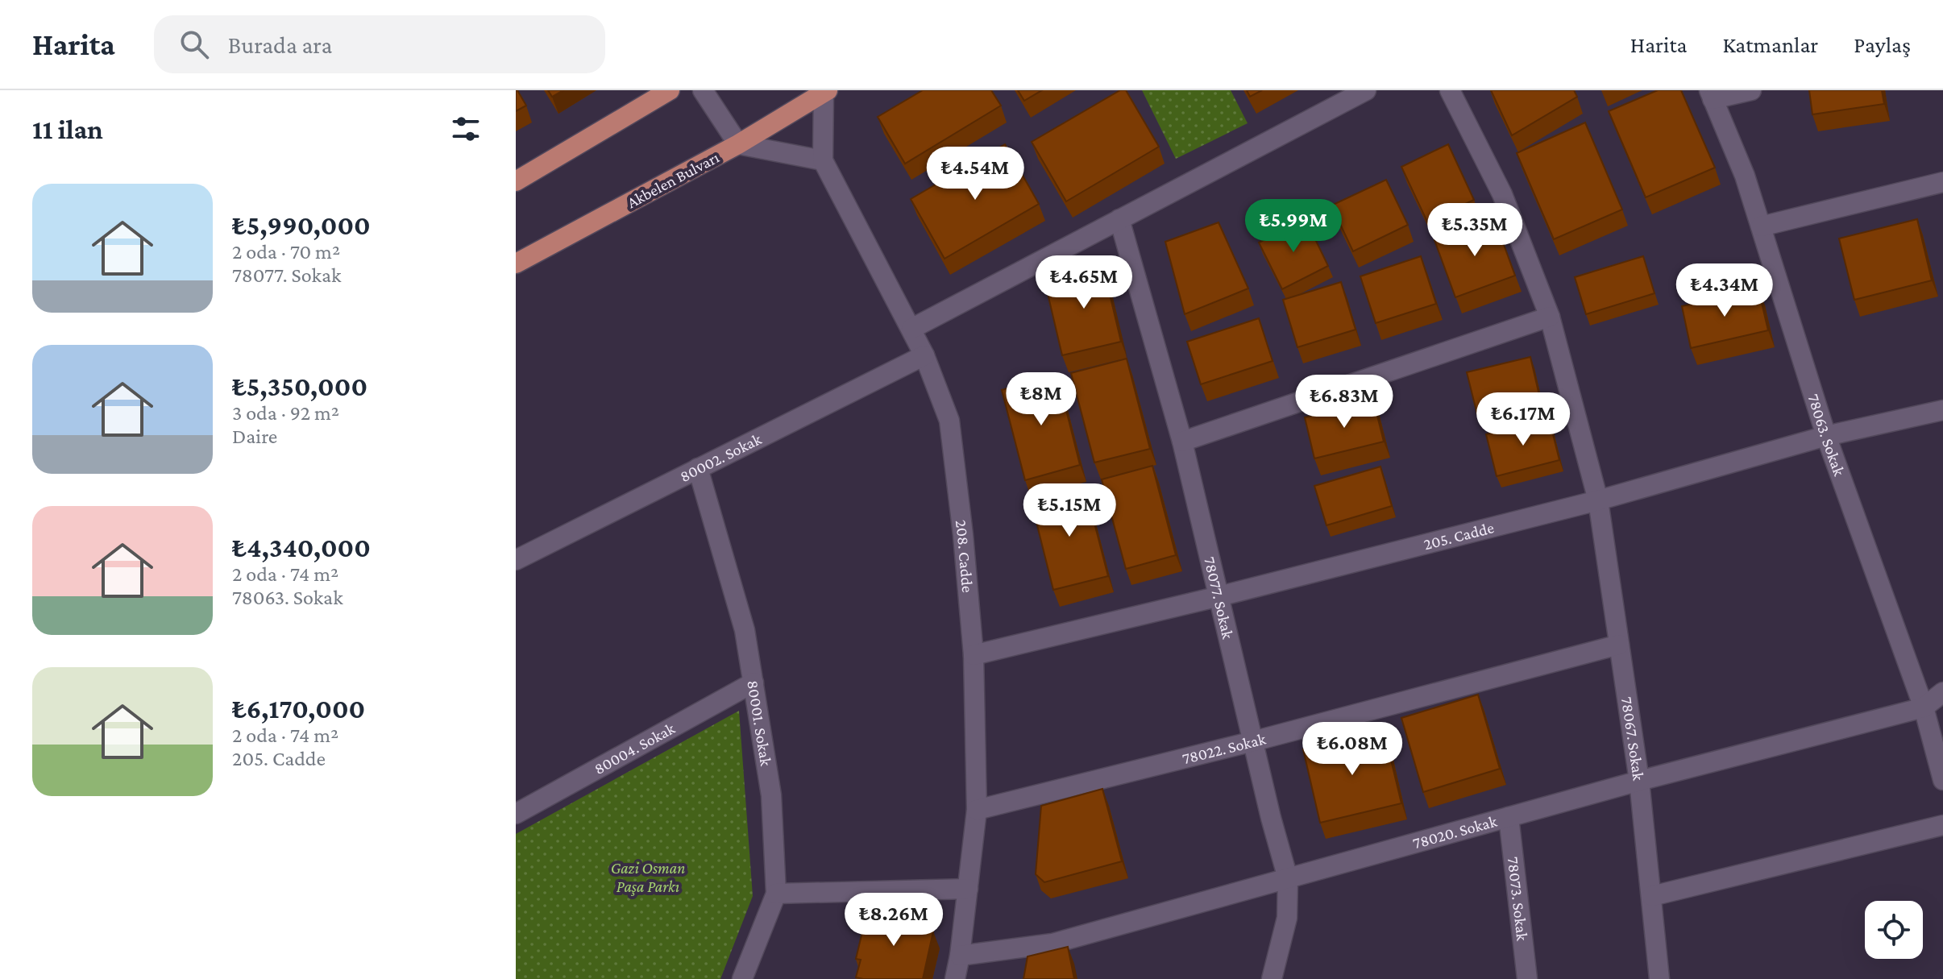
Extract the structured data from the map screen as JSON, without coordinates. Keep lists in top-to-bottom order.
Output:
{
  "streets": {
    "main road": ["Akbelen Bulvarı"],
    "street": [
      "78063. Sokak",
      "80002. Sokak",
      "205. Cadde",
      "208. Cadde",
      "78077. Sokak",
      "80001. Sokak",
      "78067. Sokak",
      "78022. Sokak",
      "80004. Sokak",
      "78020. Sokak",
      "78073. Sokak"
    ]
  },
  "crossings": [
    ["78063. Sokak", "205. Cadde"],
    ["78063. Sokak", "78020. Sokak"],
    ["80002. Sokak", "208. Cadde"],
    ["80002. Sokak", "80001. Sokak"],
    ["205. Cadde", "208. Cadde"],
    ["205. Cadde", "78077. Sokak"],
    ["205. Cadde", "78067. Sokak"],
    ["208. Cadde", "78022. Sokak"],
    ["208. Cadde", "78020. Sokak"],
    ["78077. Sokak", "78022. Sokak"],
    ["78077. Sokak", "78020. Sokak"],
    ["80001. Sokak", "80004. Sokak"],
    ["78067. Sokak", "78022. Sokak"],
    ["78067. Sokak", "78020. Sokak"],
    ["78020. Sokak", "78073. Sokak"]
  ],
  "parks": ["Gazi Osman Paşa Parkı"],
  "page": {
    "header": "Harita",
    "search": "Burada ara",
    "nav": ["Harita", "Katmanlar", "Paylaş"],
    "heading": "11 ilan",
    "price": [
      "₺4.54M",
      "₺5.99M",
      "₺5.35M",
      "₺4.65M",
      "₺4.34M",
      "₺8M",
      "₺6.83M",
      "₺6.17M",
      "₺5.15M",
      "₺6.08M",
      "₺8.26M"
    ],
    "list": [
      {
        "name": "₺5,990,000",
        "note": "2 oda · 70 m² · 78077. Sokak"
      },
      {
        "name": "₺5,350,000",
        "note": "3 oda · 92 m² · Daire"
      },
      {
        "name": "₺4,340,000",
        "note": "2 oda · 74 m² · 78063. Sokak"
      },
      {
        "name": "₺6,170,000",
        "note": "2 oda · 74 m² · 205. Cadde"
      }
    ]
  }
}
